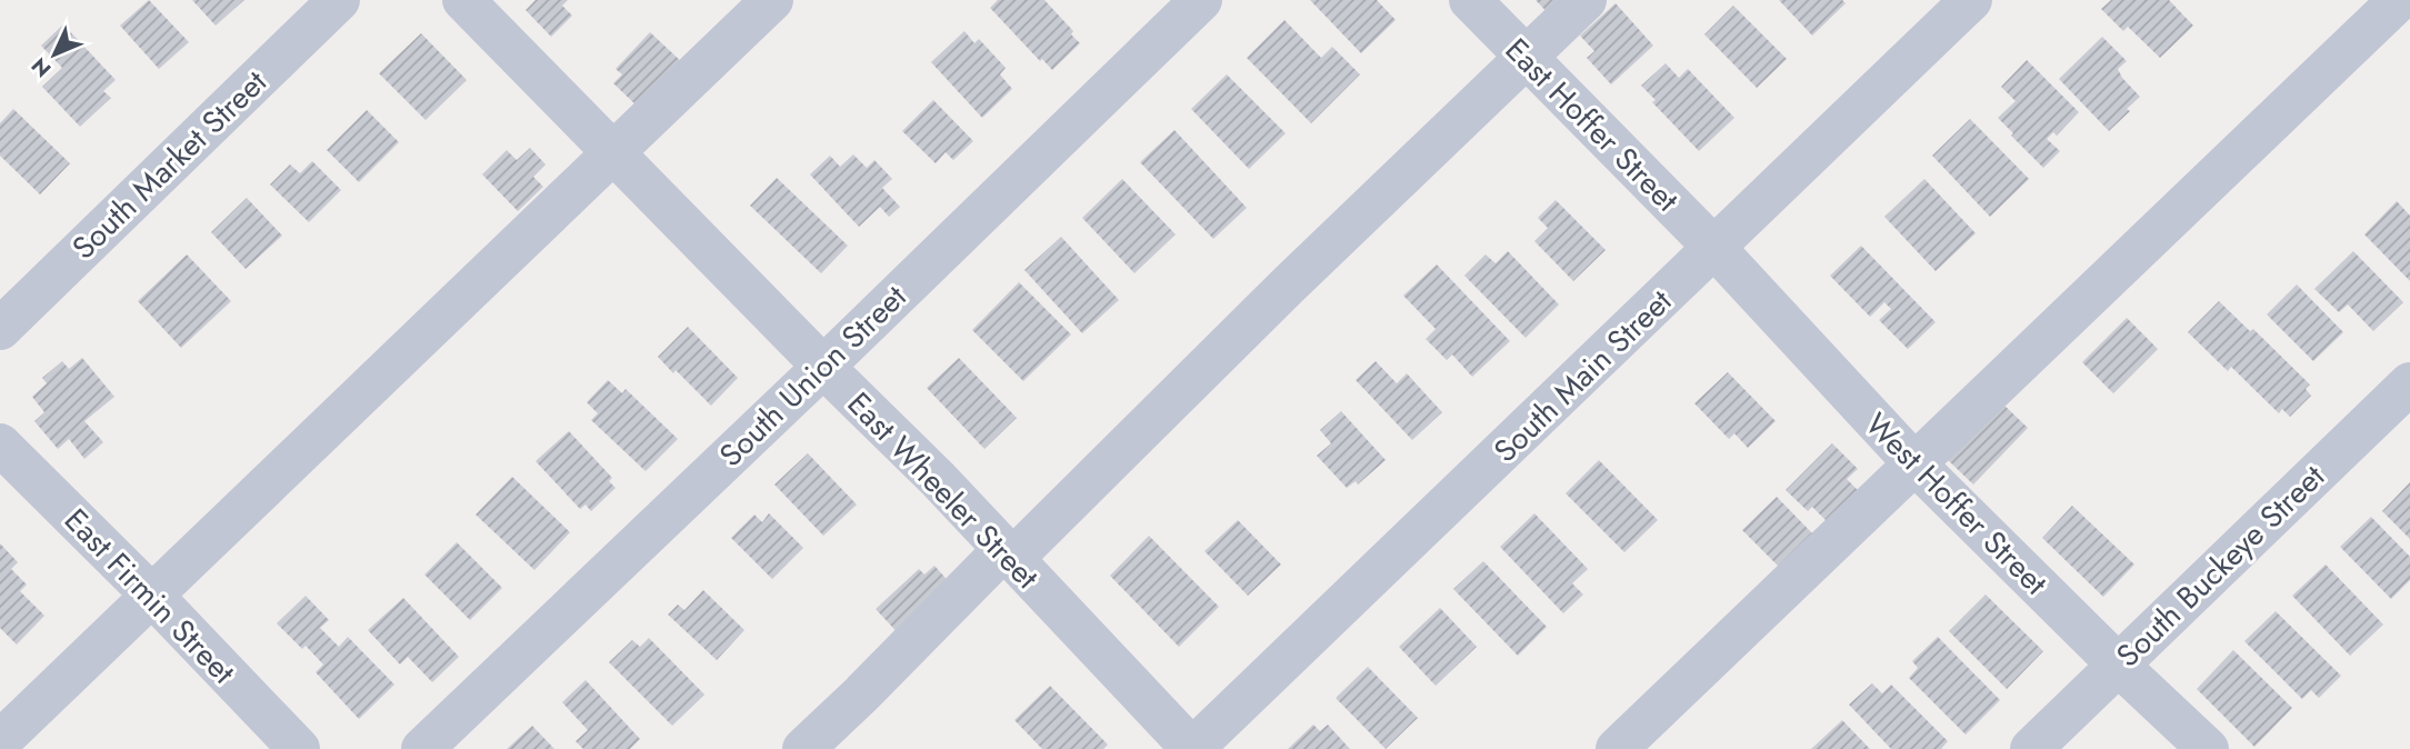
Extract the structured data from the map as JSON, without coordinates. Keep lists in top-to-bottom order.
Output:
{
  "streets": {
    "street": [
      "East Hoffer Street",
      "South Market Street",
      "South Union Street",
      "South Main Street",
      "East Wheeler Street",
      "West Hoffer Street",
      "South Buckeye Street",
      "East Firmin Street"
    ]
  },
  "crossings": [
    ["East Hoffer Street", "South Main Street"],
    ["East Hoffer Street", "West Hoffer Street"],
    ["South Union Street", "East Wheeler Street"],
    ["South Main Street", "East Wheeler Street"],
    ["South Main Street", "West Hoffer Street"],
    ["West Hoffer Street", "South Buckeye Street"]
  ],
  "north": "bottom left"
}
